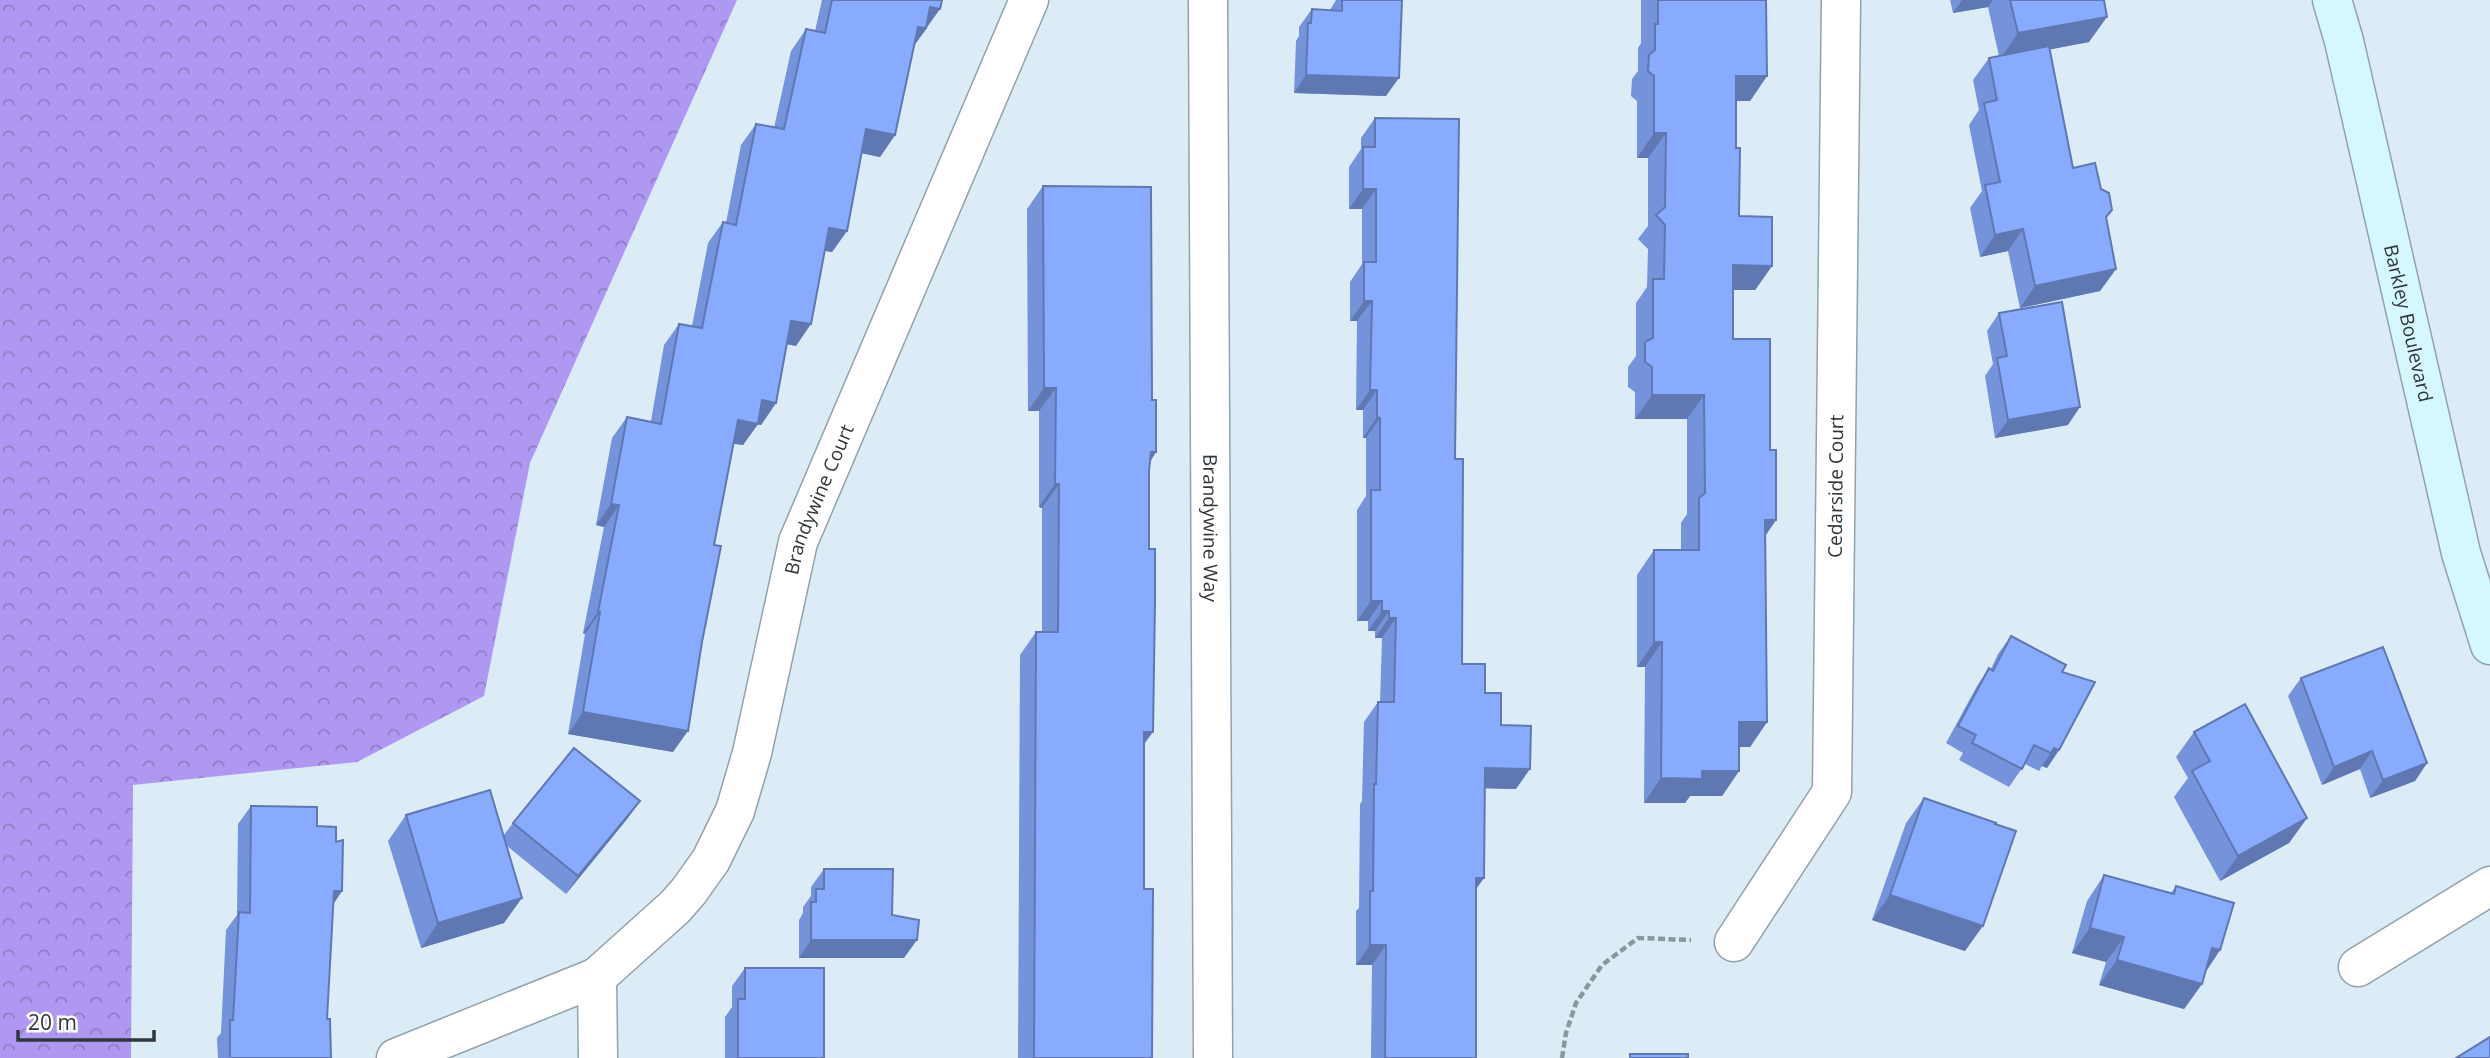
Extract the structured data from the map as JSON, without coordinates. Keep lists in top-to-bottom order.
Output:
{
  "streets": {
    "main road": ["Barkley Boulevard"],
    "street": ["Cedarside Court", "Brandywine Court", "Brandywine Way"]
  },
  "scale_bar": "20 m"
}
